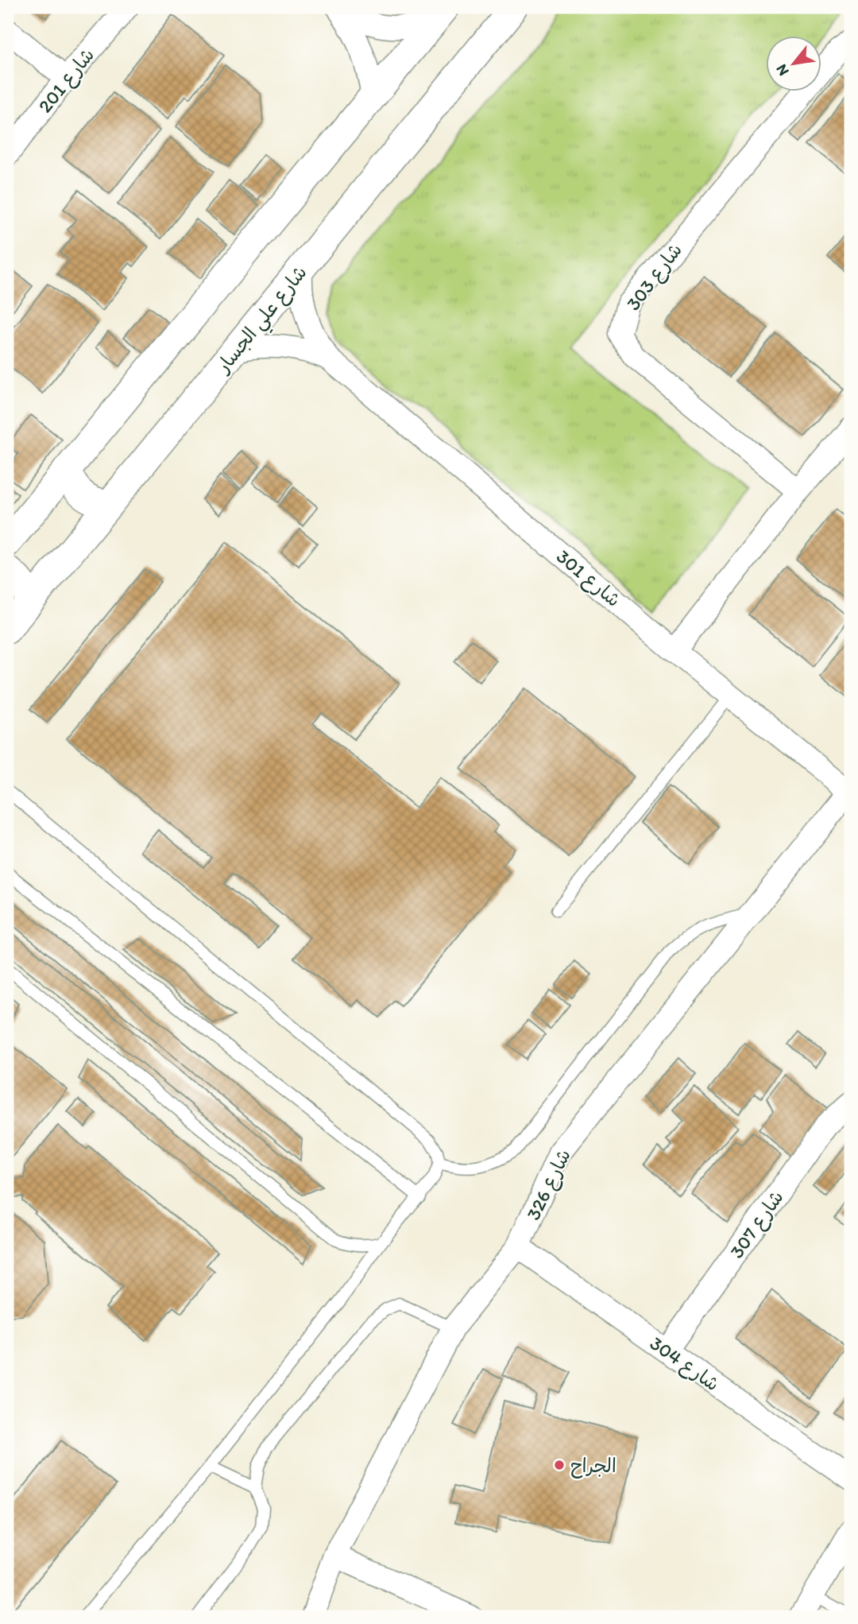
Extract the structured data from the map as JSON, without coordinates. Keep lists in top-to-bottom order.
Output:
{
  "streets": {
    "street": [
      "شارع 201",
      "شارع 303",
      "شارع علي الجسار",
      "شارع 301",
      "شارع 326",
      "شارع 307",
      "شارع 304"
    ]
  },
  "crossings": [
    ["شارع علي الجسار", "شارع 301"],
    ["شارع 301", "شارع 326"],
    ["شارع 326", "شارع 304"],
    ["شارع 307", "شارع 304"]
  ],
  "places": ["الجراح"],
  "north": "bottom left"
}
